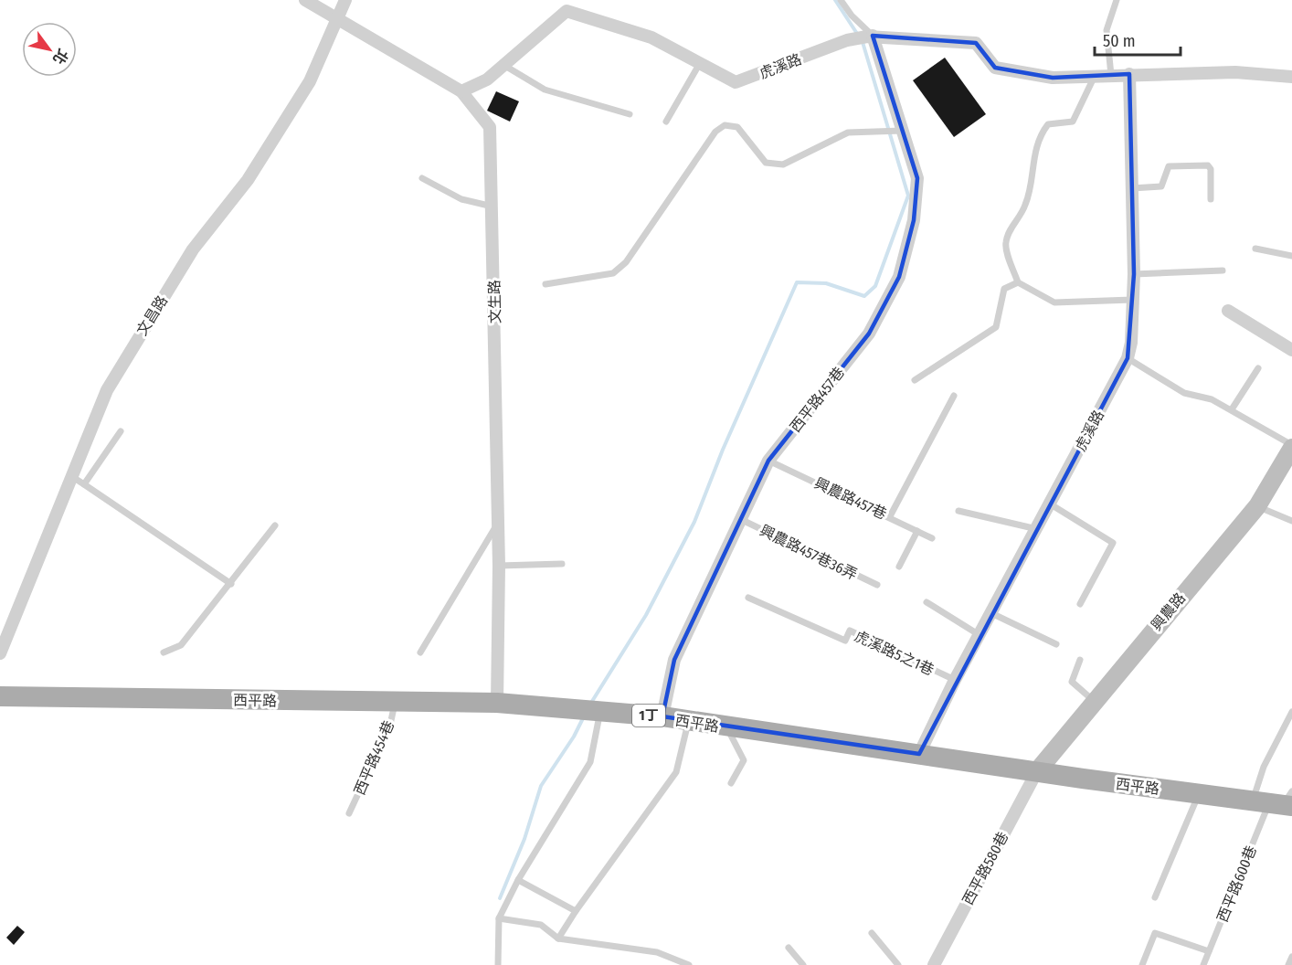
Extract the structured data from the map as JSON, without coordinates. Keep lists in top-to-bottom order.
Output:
{
  "streets": {
    "main road": ["西平路", "1丁"],
    "street": [
      "虎溪路",
      "文生路",
      "文昌路",
      "西平路457巷",
      "興農路",
      "西平路580巷"
    ],
    "lane": [
      "興農路457巷",
      "興農路457巷36弄",
      "虎溪路5之1巷",
      "西平路454巷",
      "西平路600巷"
    ]
  },
  "crossings": [
    ["虎溪路", "文生路"],
    ["虎溪路", "西平路457巷"],
    ["虎溪路", "虎溪路5之1巷"],
    ["虎溪路", "西平路"],
    ["文生路", "文昌路"],
    ["文生路", "西平路"],
    ["西平路457巷", "興農路457巷"],
    ["西平路457巷", "興農路457巷36弄"],
    ["西平路457巷", "西平路"],
    ["興農路", "西平路"],
    ["興農路", "西平路580巷"],
    ["西平路", "西平路454巷"],
    ["西平路", "西平路580巷"],
    ["西平路", "西平路600巷"]
  ],
  "scale_bar": "50 m",
  "north": "bottom right"
}
